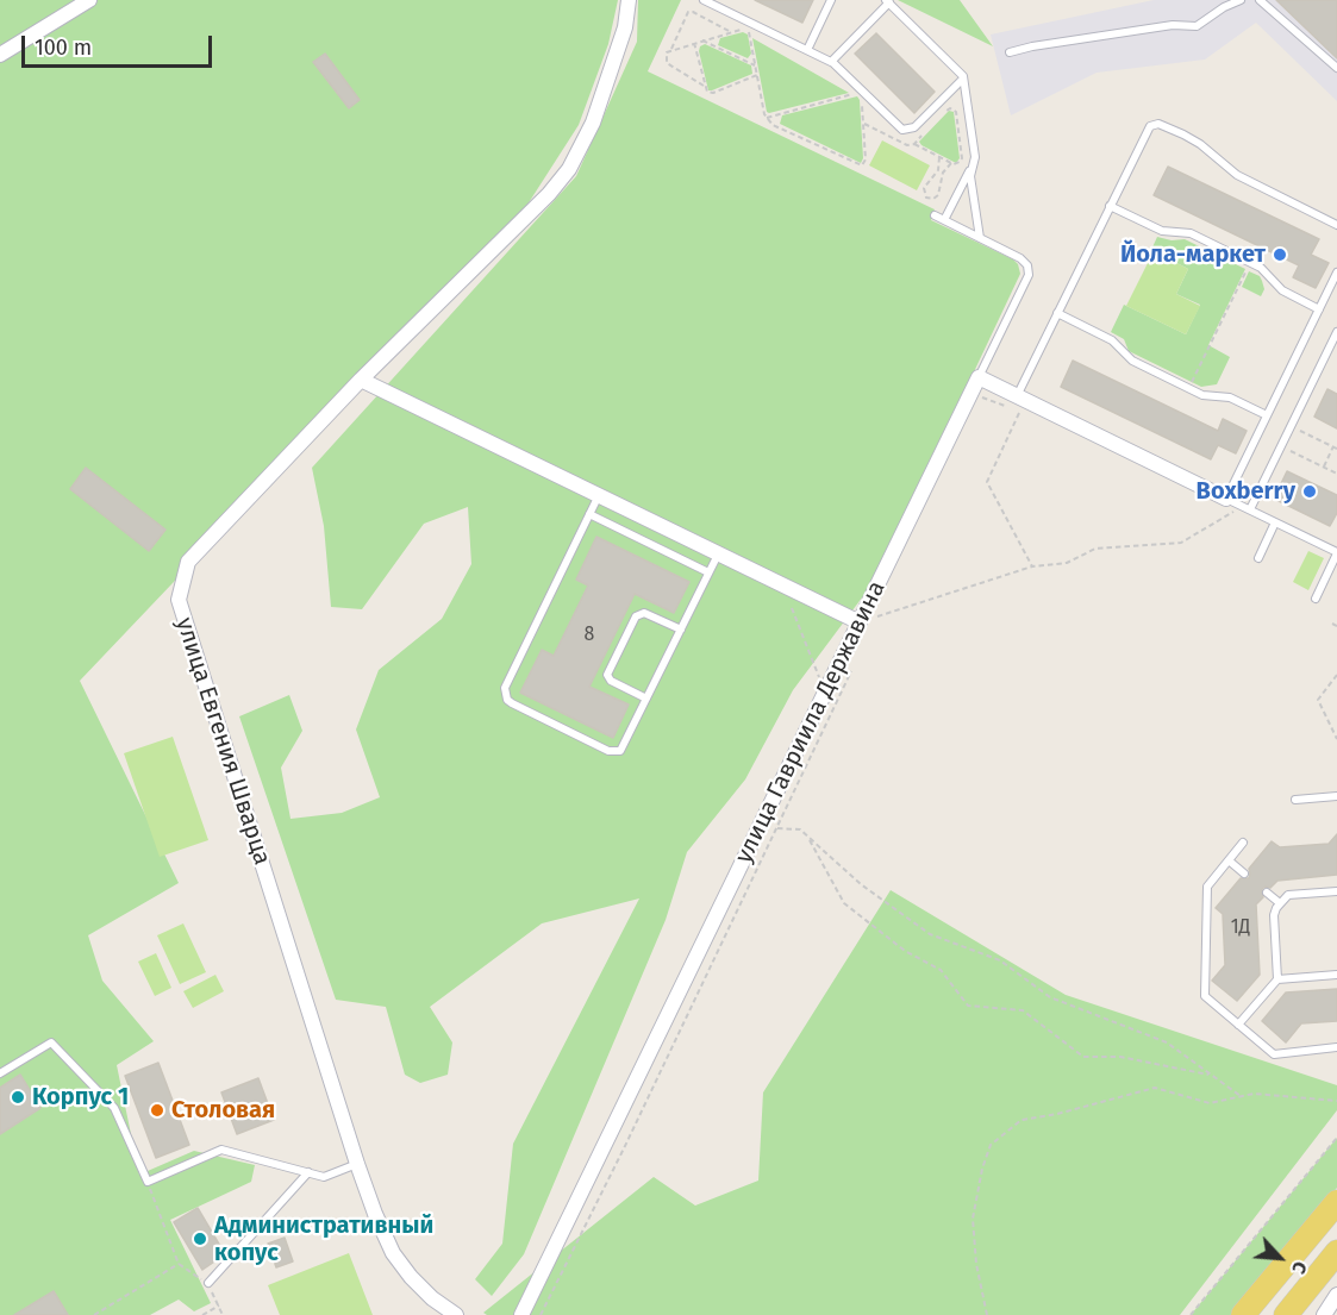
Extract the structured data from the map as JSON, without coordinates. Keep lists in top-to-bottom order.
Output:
{
  "streets": {
    "street": ["улица Гавриила Державина", "улица Евгения Шварца"]
  },
  "places": [
    "Йола-маркет",
    "Boxberry",
    "Корпус 1",
    "Столовая",
    "Административный копус"
  ],
  "house_numbers": ["8", "1Д"],
  "scale_bar": "100 m",
  "north": "bottom right"
}
